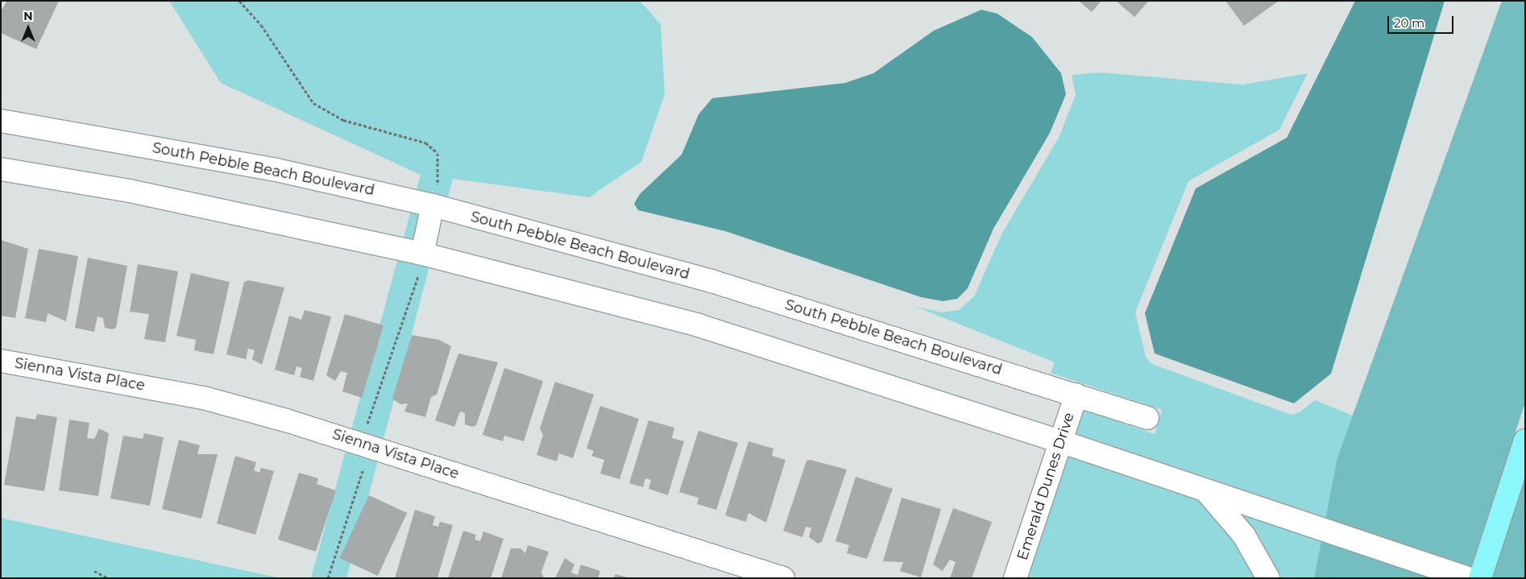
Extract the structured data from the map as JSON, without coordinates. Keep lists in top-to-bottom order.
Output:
{
  "streets": {
    "street": ["South Pebble Beach Boulevard", "Sienna Vista Place", "Emerald Dunes Drive"]
  },
  "crossings": [
    ["South Pebble Beach Boulevard", "Emerald Dunes Drive"]
  ],
  "scale_bar": "20 m",
  "north": "top"
}
